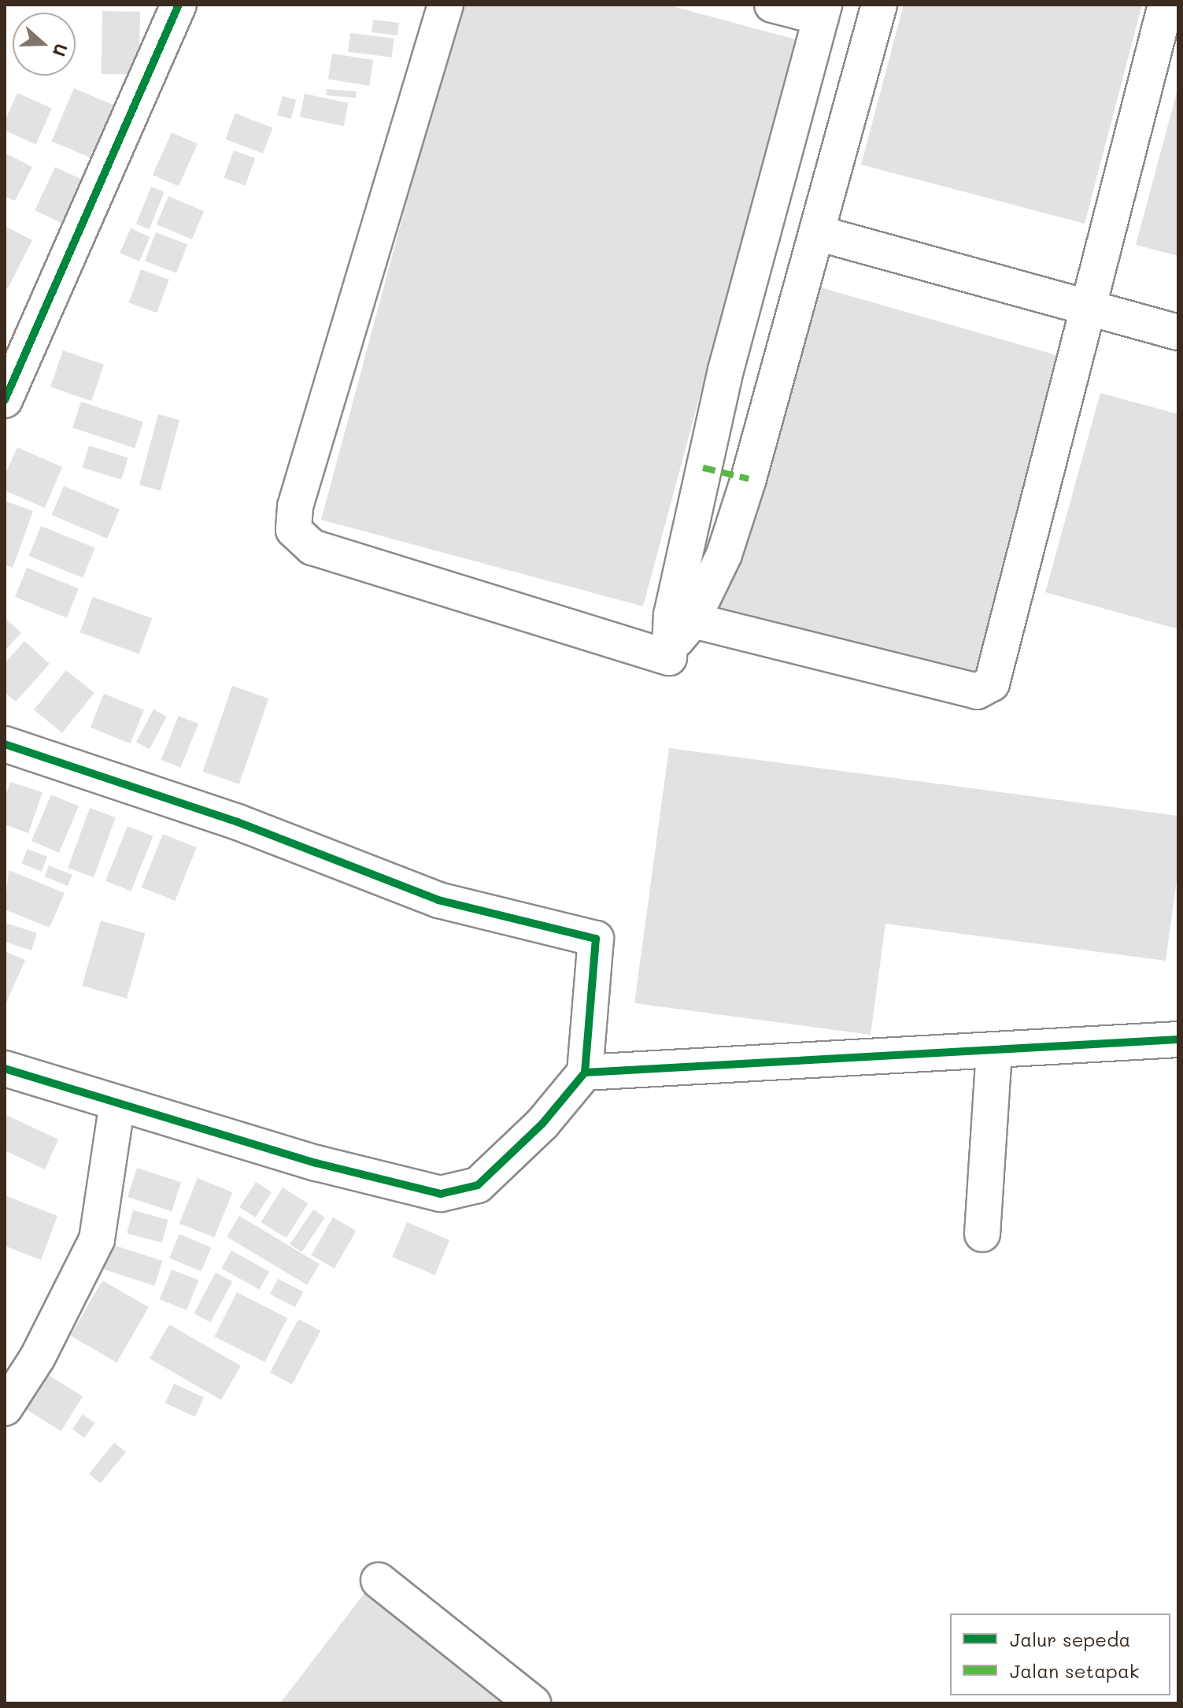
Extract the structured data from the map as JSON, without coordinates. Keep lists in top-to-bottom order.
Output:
{
  "legend": ["Jalur sepeda", "Jalan setapak"],
  "north": "right"
}
